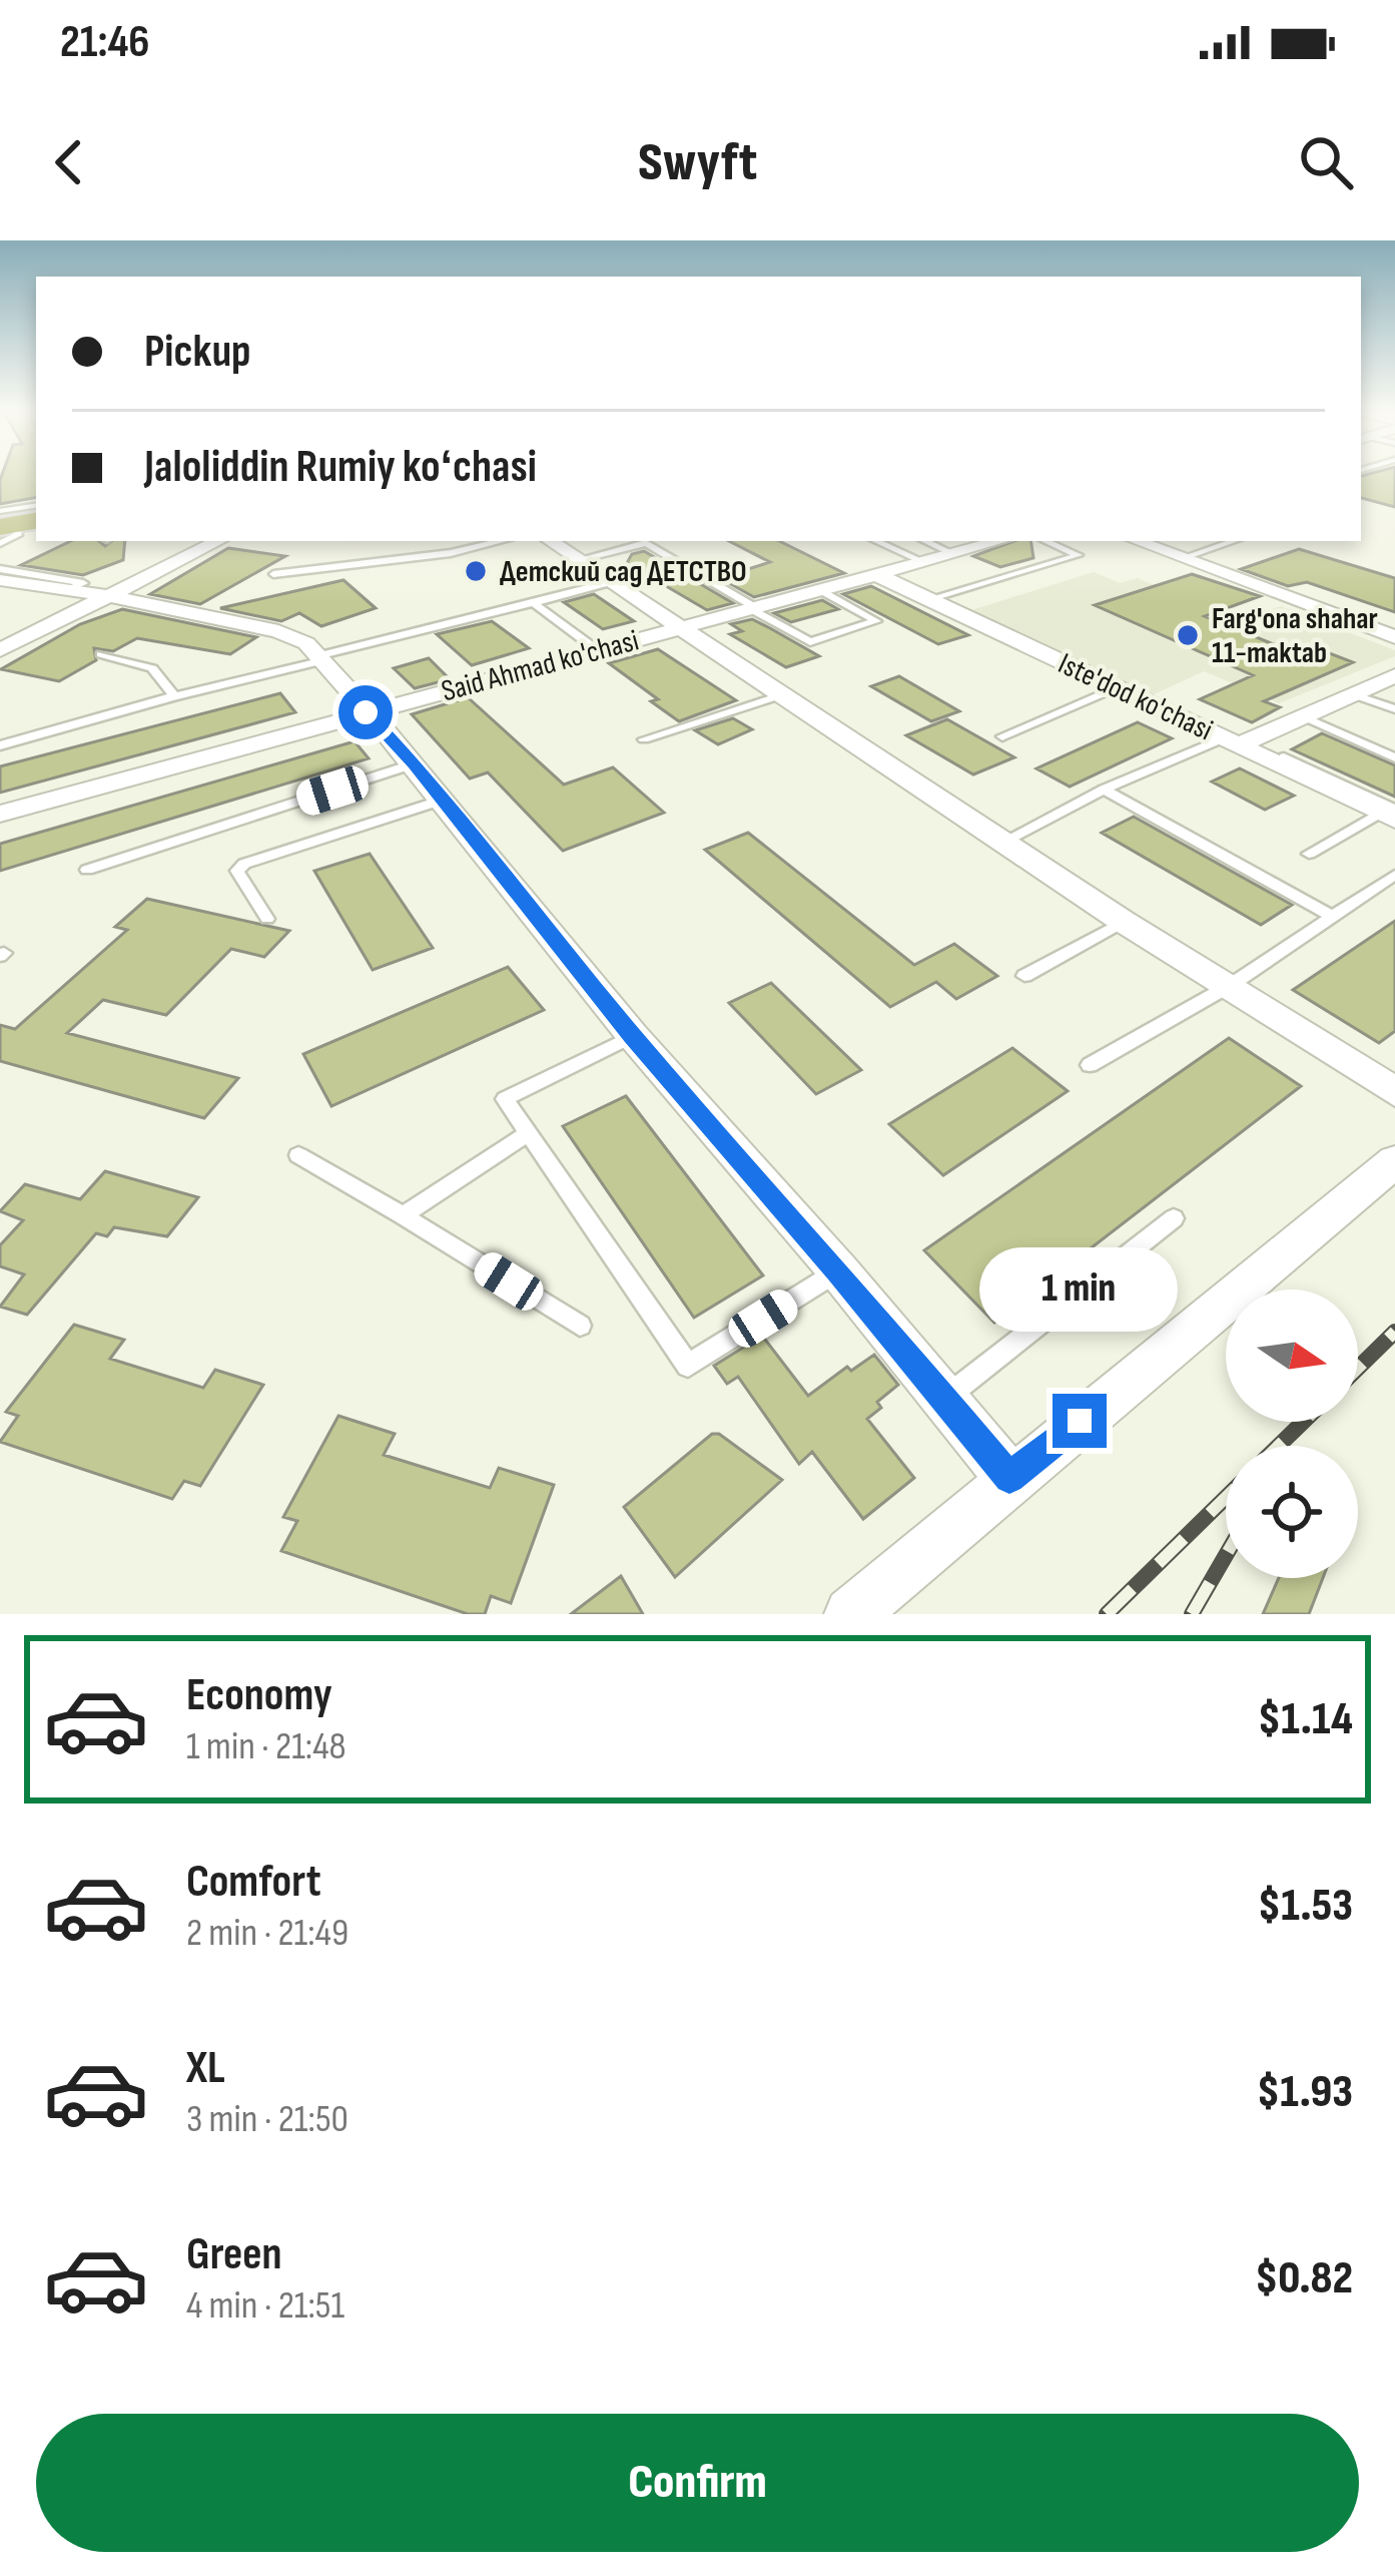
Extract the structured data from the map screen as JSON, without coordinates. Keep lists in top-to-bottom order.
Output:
{
  "streets": {
    "street": ["Said Ahmad ko'chasi", "Iste'dod ko'chasi"]
  },
  "crossings": [
    ["Said Ahmad ko'chasi", "Iste'dod ko'chasi"]
  ],
  "places": ["Детский сад ДЕТСТВО", "Farg'ona shahar 11-maktab"],
  "north": "right",
  "page": {
    "status": "21:46",
    "header": "Swyft",
    "banner": ["Pickup", "Jaloliddin Rumiy koʻchasi"],
    "bubble": "1 min",
    "list": [
      {
        "name": "Economy",
        "note": "1 min · 21:48",
        "value": "$1.14"
      },
      {
        "name": "Comfort",
        "note": "2 min · 21:49",
        "value": "$1.53"
      },
      {
        "name": "XL",
        "note": "3 min · 21:50",
        "value": "$1.93"
      },
      {
        "name": "Green",
        "note": "4 min · 21:51",
        "value": "$0.82"
      }
    ],
    "buttons": "Confirm"
  }
}
